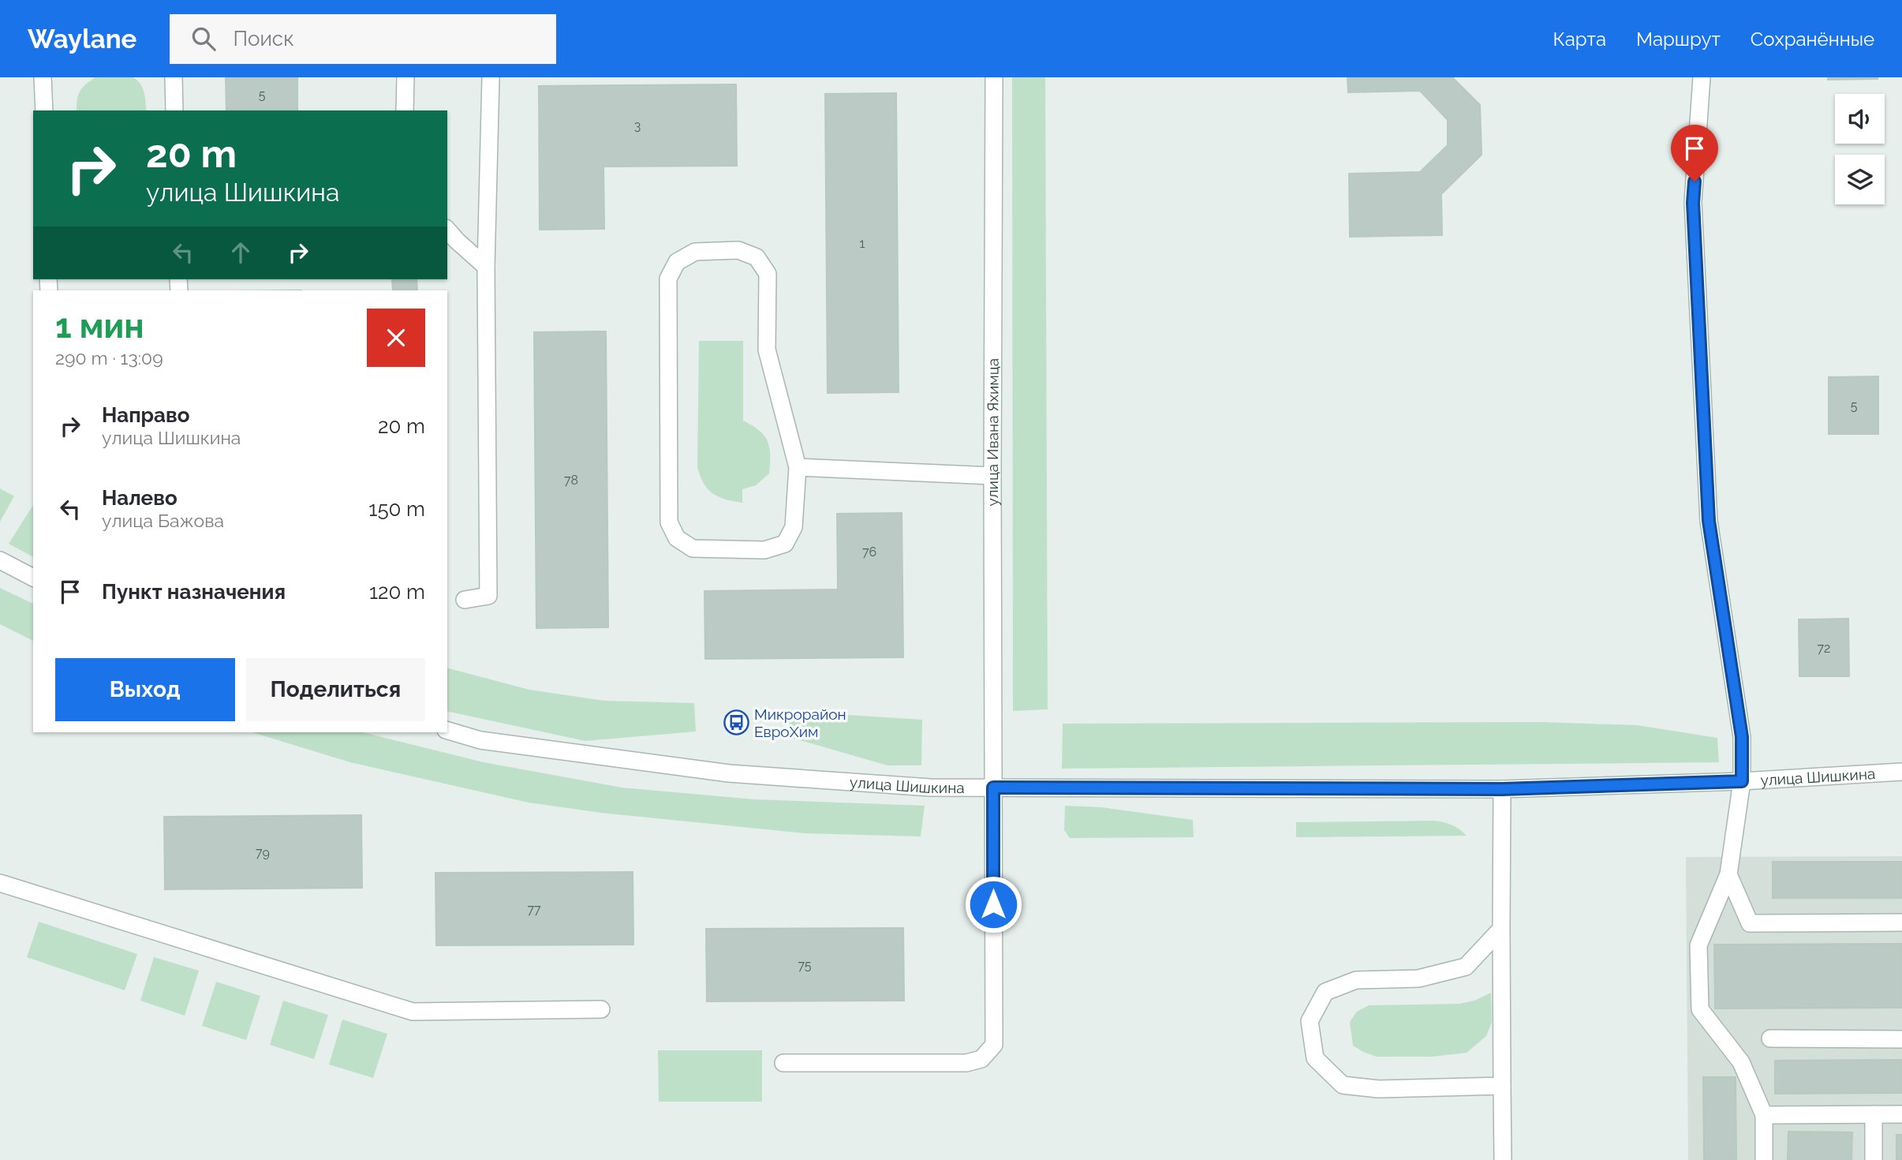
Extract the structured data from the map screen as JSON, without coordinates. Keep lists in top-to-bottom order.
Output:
{
  "streets": {
    "street": ["улица Ивана Яхимца", "улица Шишкина"]
  },
  "crossings": [
    ["улица Ивана Яхимца", "улица Шишкина"]
  ],
  "places": {
    "bus stop": ["Микрорайон ЕвроХим"]
  },
  "house_numbers": [
    "5",
    "3",
    "1",
    "5",
    "78",
    "76",
    "72",
    "79",
    "77",
    "75"
  ],
  "page": {
    "header": "Waylane",
    "search": "Поиск",
    "nav": ["Карта", "Маршрут", "Сохранённые"],
    "turn": ["20 m", "улица Шишкина"],
    "heading": ["1 мин", "290 m · 13:09"],
    "list": [
      {
        "name": "Направо",
        "note": "улица Шишкина",
        "value": "20 m"
      },
      {
        "name": "Налево",
        "note": "улица Бажова",
        "value": "150 m"
      },
      {
        "name": "Пункт назначения",
        "value": "120 m"
      }
    ],
    "buttons": ["Выход", "Поделиться"]
  }
}
